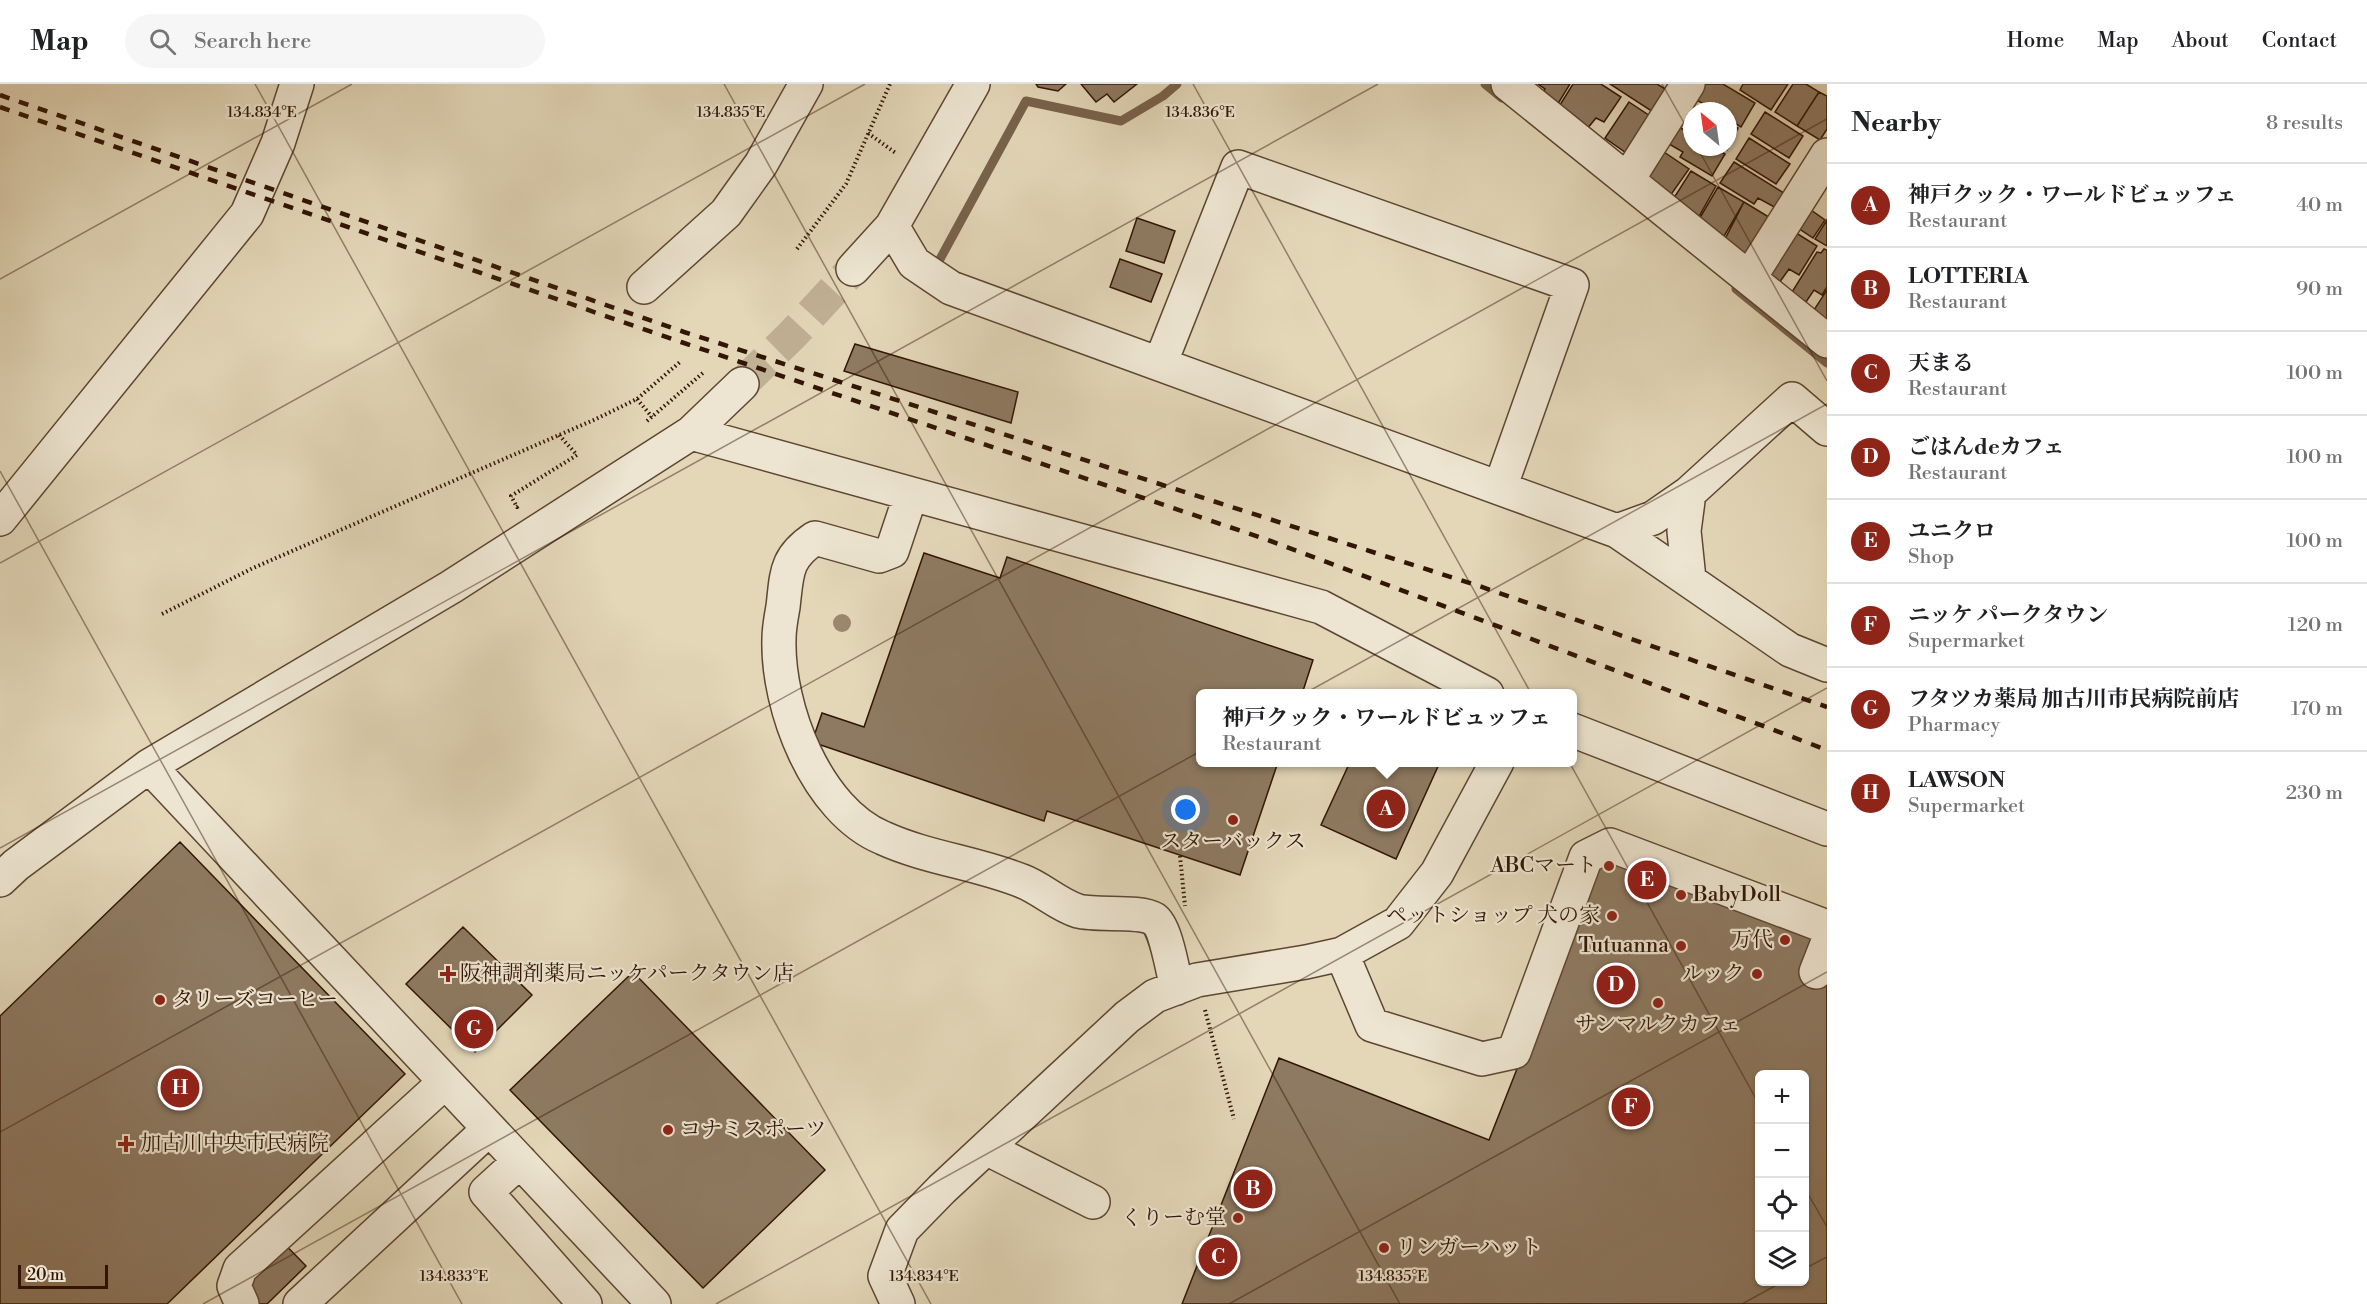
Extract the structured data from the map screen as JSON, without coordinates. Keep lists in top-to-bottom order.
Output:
{
  "places": {
    "other": [
      "スターバックス",
      "ABCマート",
      "BabyDoll",
      "ペットショップ 犬の家",
      "万代",
      "Tutuanna",
      "ルック",
      "タリーズコーヒー",
      "サンマルクカフェ",
      "コナミスポーツ",
      "くりーむ堂",
      "リンガーハット"
    ],
    "health": ["阪神調剤薬局ニッケパークタウン店", "加古川中央市民病院"]
  },
  "scale_bar": "20 m",
  "north": "top left",
  "page": {
    "header": "Map",
    "search": "Search here",
    "nav": [
      "Home",
      "Map",
      "About",
      "Contact"
    ],
    "heading": ["Nearby", "8 results"],
    "list": [
      {
        "mark": "A",
        "name": "神戸クック・ワールドビュッフェ",
        "note": "Restaurant",
        "value": "40 m"
      },
      {
        "mark": "B",
        "name": "LOTTERIA",
        "note": "Restaurant",
        "value": "90 m"
      },
      {
        "mark": "C",
        "name": "天まる",
        "note": "Restaurant",
        "value": "100 m"
      },
      {
        "mark": "D",
        "name": "ごはんdeカフェ",
        "note": "Restaurant",
        "value": "100 m"
      },
      {
        "mark": "E",
        "name": "ユニクロ",
        "note": "Shop",
        "value": "100 m"
      },
      {
        "mark": "F",
        "name": "ニッケ パークタウン",
        "note": "Supermarket",
        "value": "120 m"
      },
      {
        "mark": "G",
        "name": "フタツカ薬局 加古川市民病院前店",
        "note": "Pharmacy",
        "value": "170 m"
      },
      {
        "mark": "H",
        "name": "LAWSON",
        "note": "Supermarket",
        "value": "230 m"
      }
    ],
    "popup": ["神戸クック・ワールドビュッフェ", "Restaurant"],
    "pins": [
      "A",
      "E",
      "D",
      "G",
      "H",
      "F",
      "B",
      "C"
    ],
    "map_buttons": ["+", "−"],
    "scale": "20 m"
  },
  "coordinates": [
    "134.834°E",
    "134.835°E",
    "134.836°E",
    "134.833°E"
  ]
}
